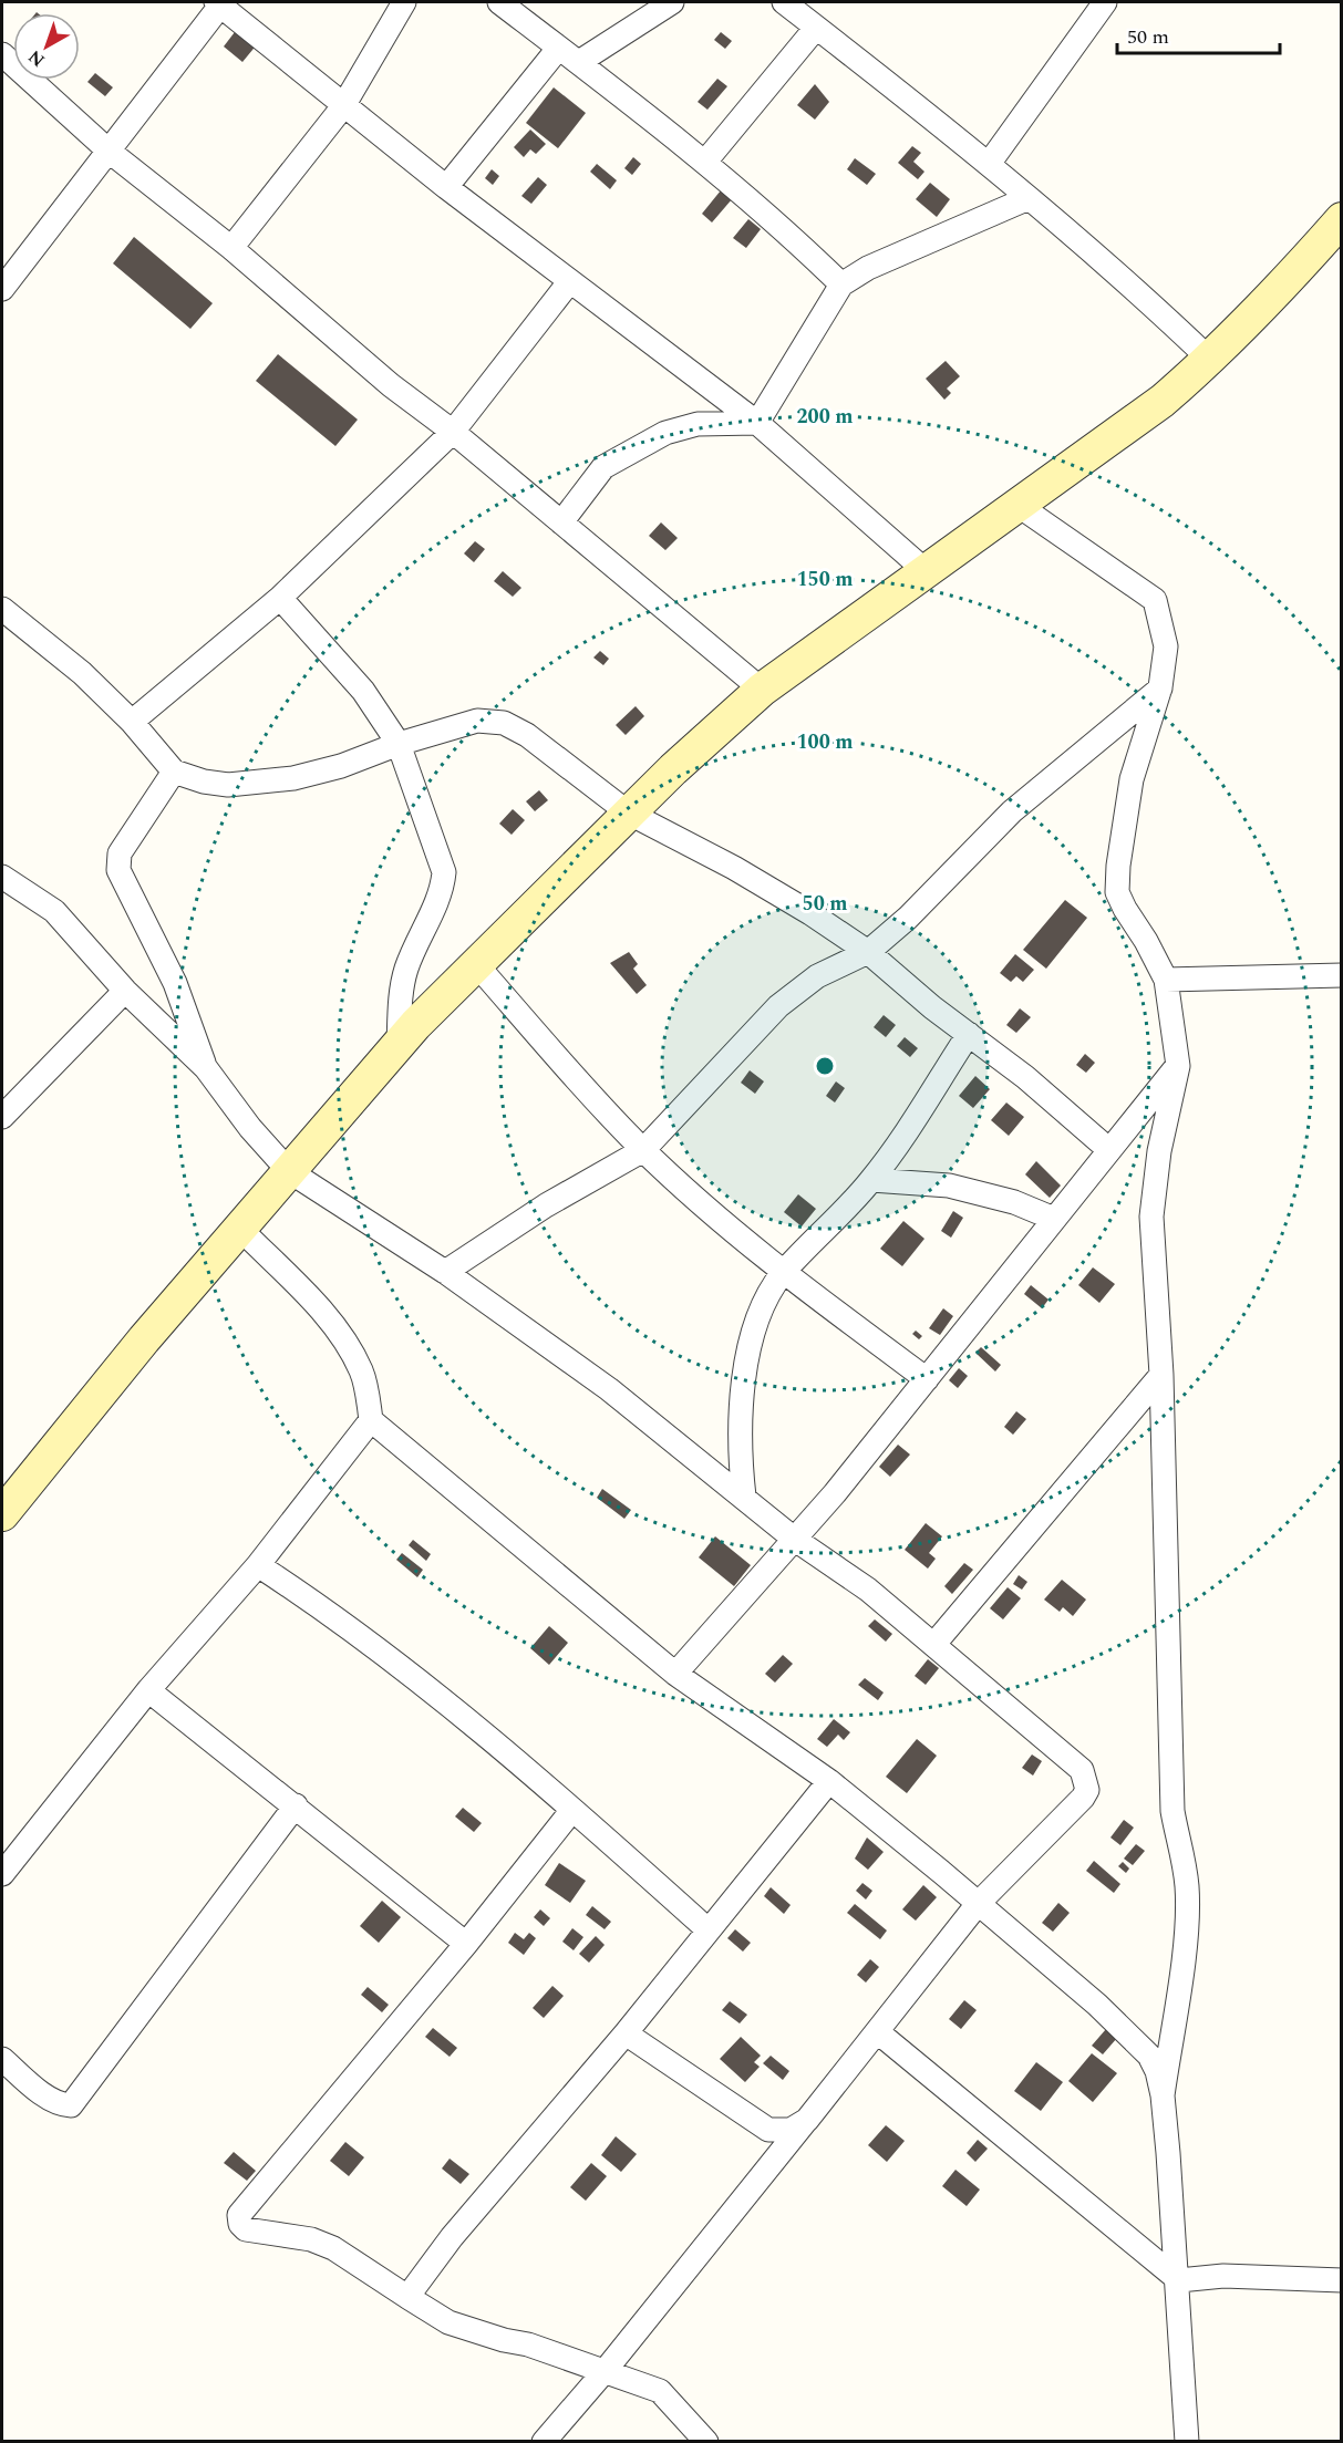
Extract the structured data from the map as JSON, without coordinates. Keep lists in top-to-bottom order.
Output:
{
  "scale_bar": "50 m",
  "north": "bottom left",
  "rings": [
    "200 m",
    "150 m",
    "100 m",
    "50 m"
  ]
}
